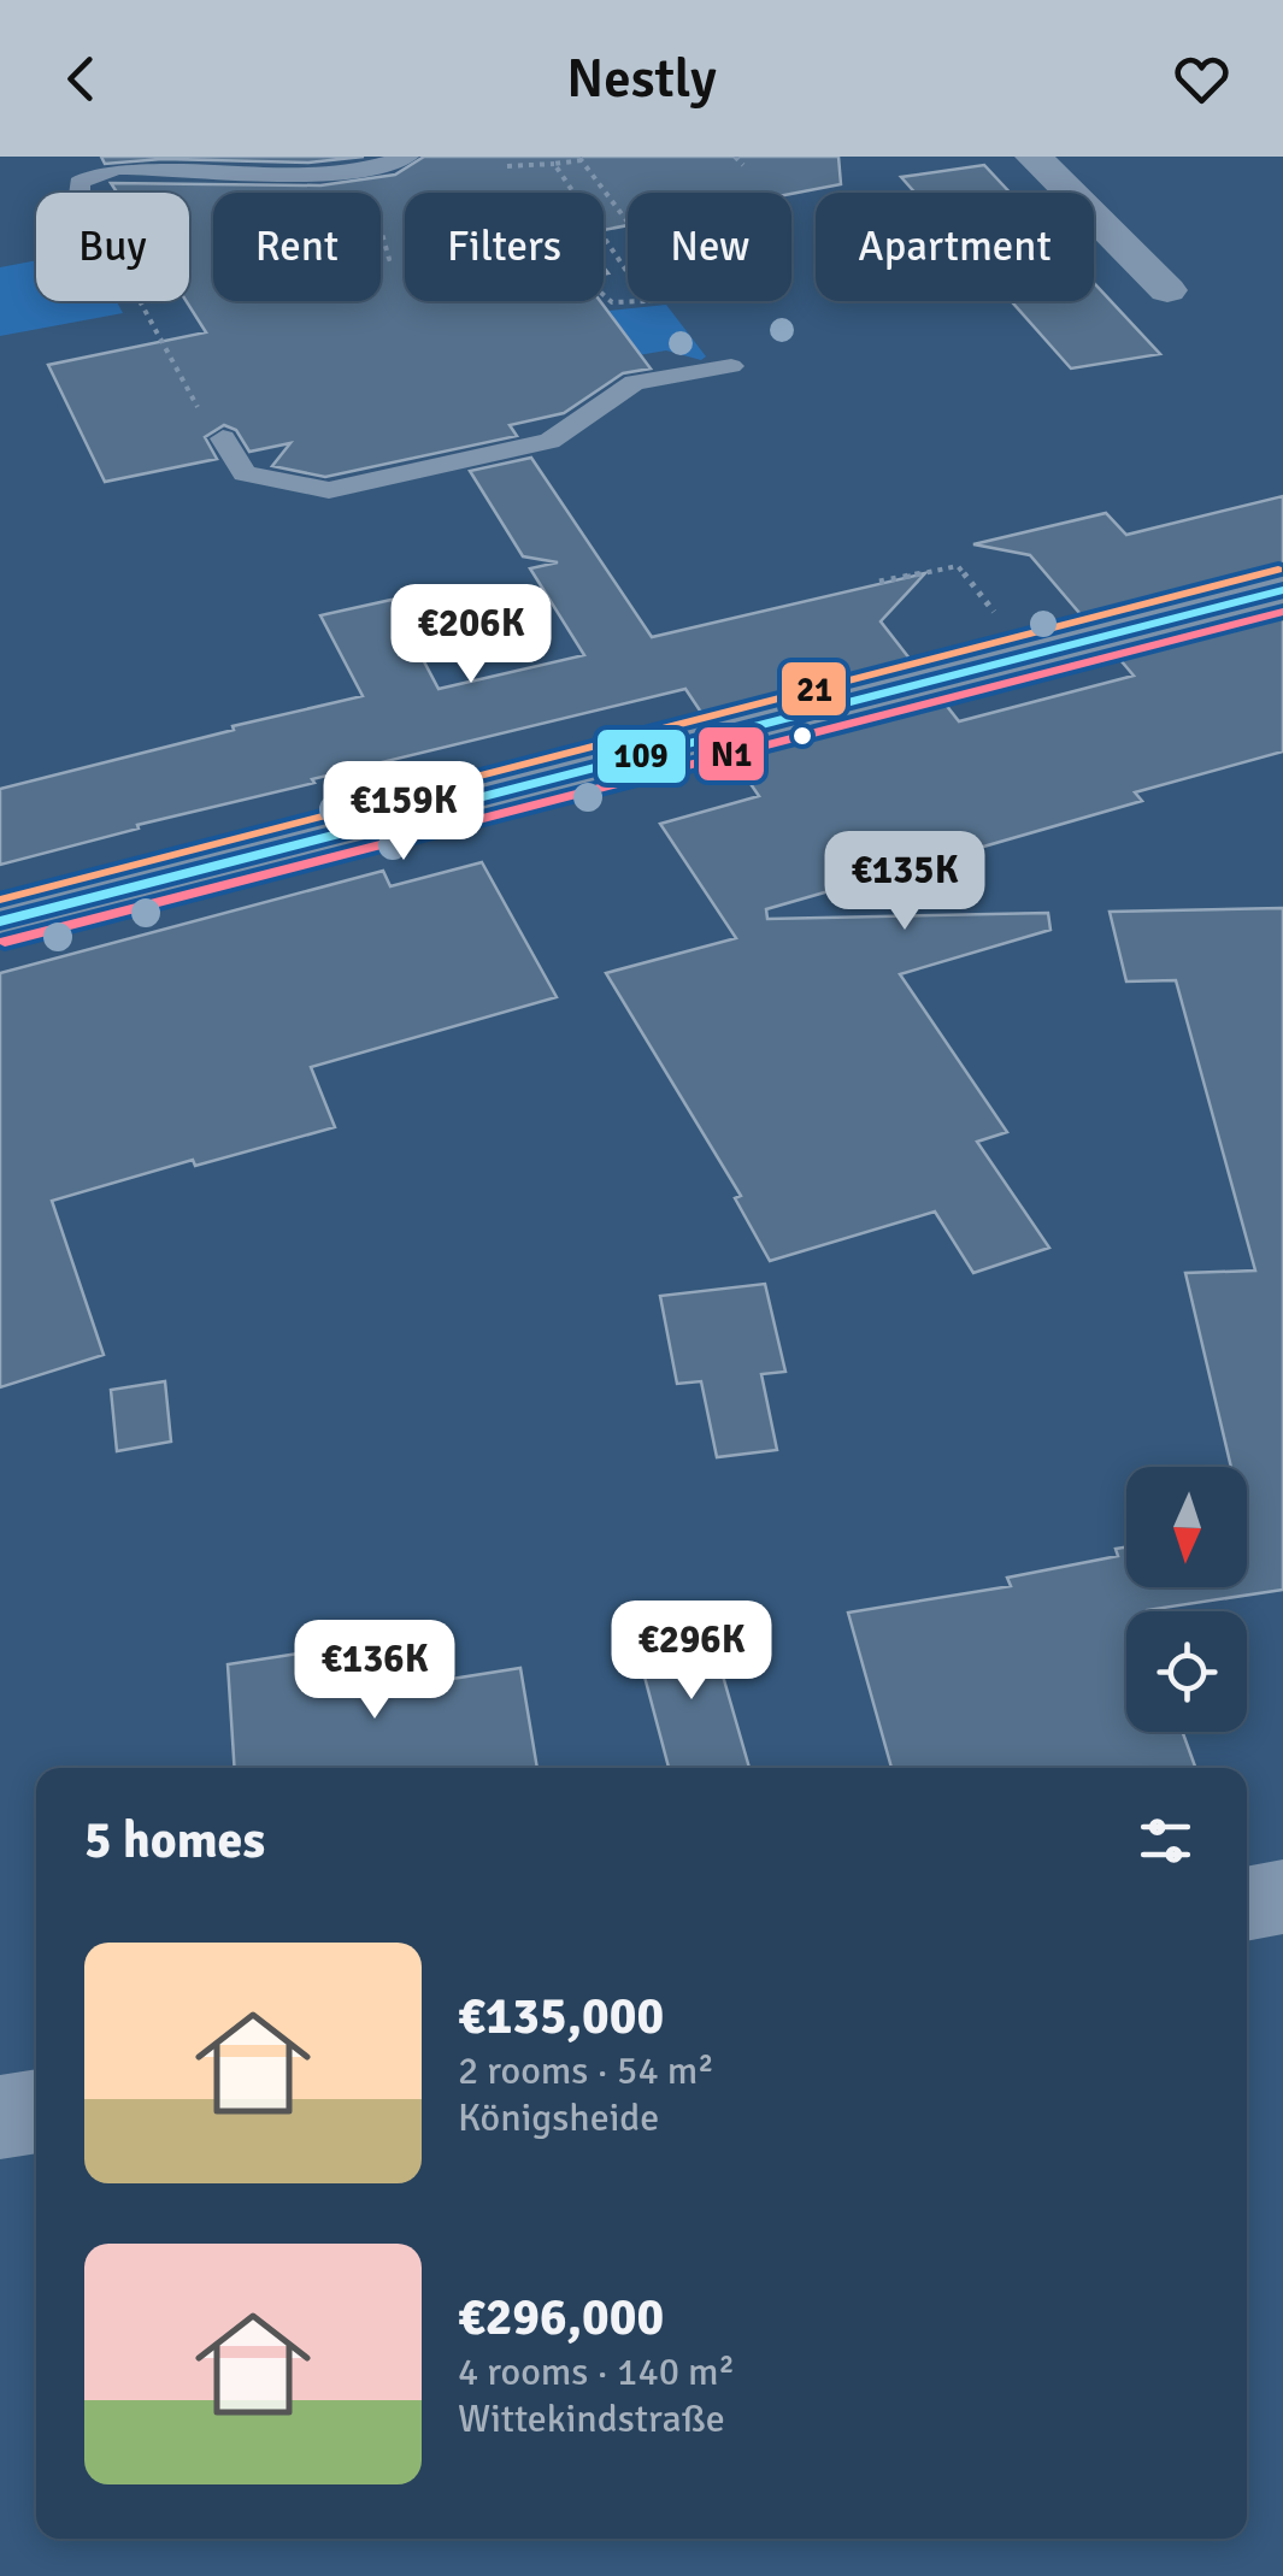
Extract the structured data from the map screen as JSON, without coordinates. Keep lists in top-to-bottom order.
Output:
{
  "lines": ["transit line 21", "transit line 109", "transit line N1"],
  "north": "bottom",
  "page": {
    "header": "Nestly",
    "chip": [
      "Buy",
      "Rent",
      "Filters",
      "New",
      "Apartment"
    ],
    "price": [
      "€206K",
      "€159K",
      "€135K",
      "€296K",
      "€136K"
    ],
    "heading": "5 homes",
    "list": [
      {
        "name": "€135,000",
        "note": "2 rooms · 54 m² · Königsheide"
      },
      {
        "name": "€296,000",
        "note": "4 rooms · 140 m² · Wittekindstraße"
      }
    ]
  }
}
